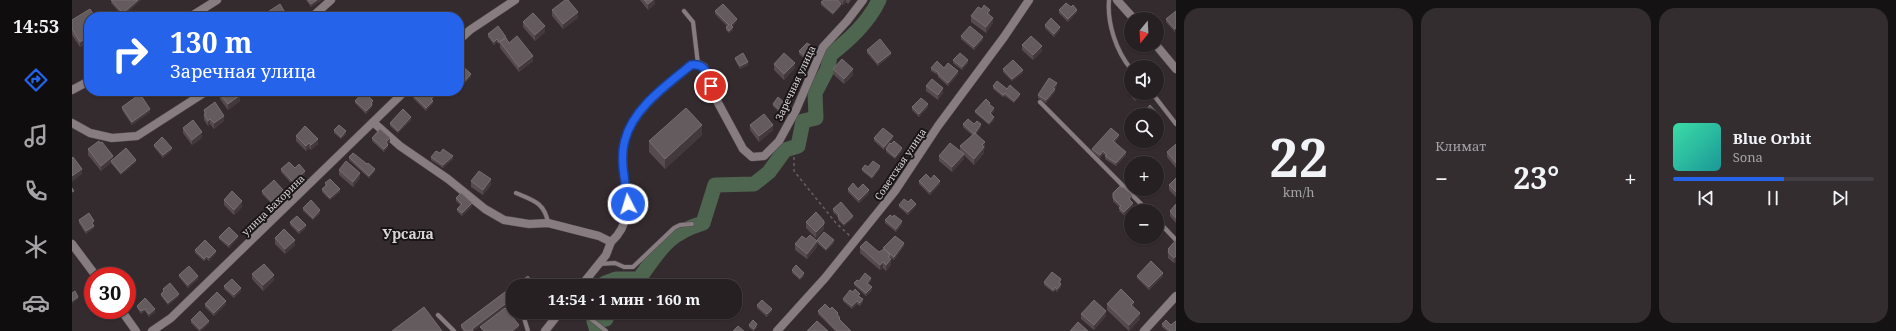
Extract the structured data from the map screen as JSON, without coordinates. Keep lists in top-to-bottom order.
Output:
{
  "streets": {
    "street": ["Заречная улица", "Советская улица", "улица Бахорина"]
  },
  "districts": ["Урсала"],
  "north": "bottom",
  "page": {
    "tabs": "14:53",
    "tile": [
      ["22", "km/h"],
      "Климат"
    ],
    "map_buttons": ["+", "−"],
    "turn": ["130 m", "Заречная улица"],
    "song": ["Blue Orbit", "Sona"],
    "heat": ["−", "23°", "+"],
    "limit": "30",
    "trip": "14:54 · 1 мин · 160 m"
  }
}
